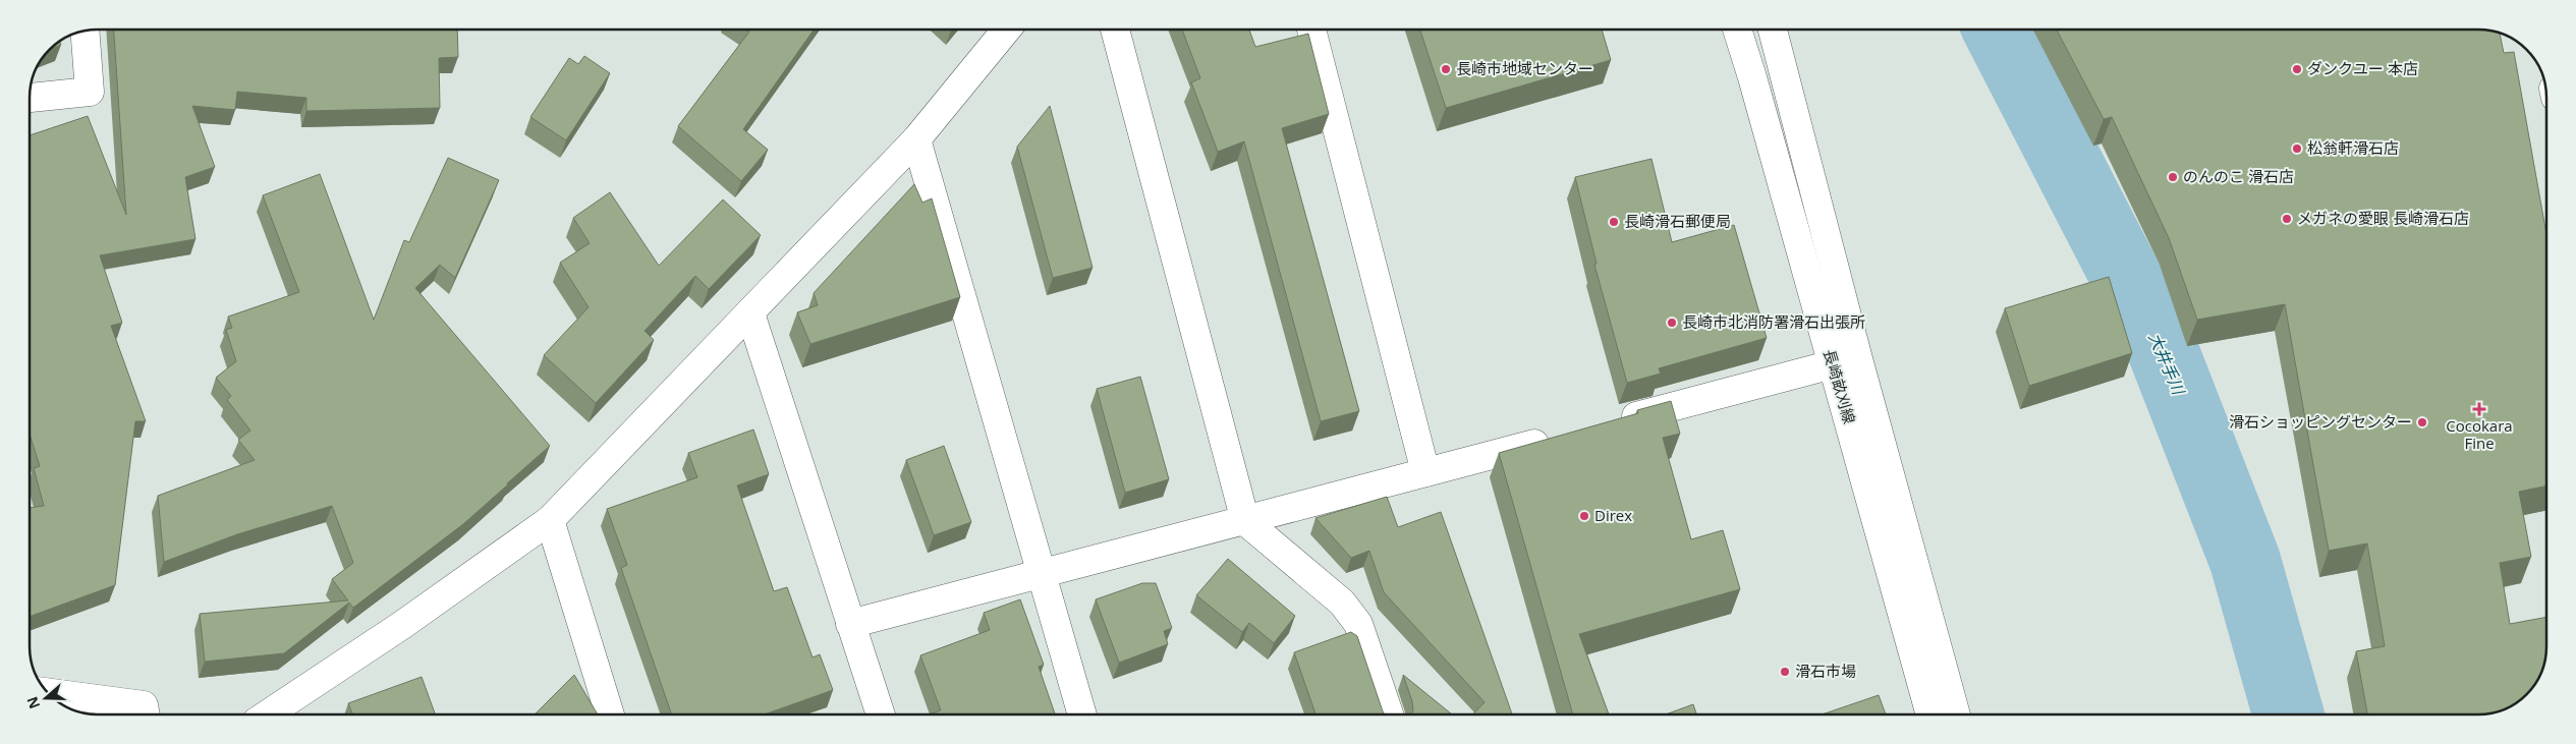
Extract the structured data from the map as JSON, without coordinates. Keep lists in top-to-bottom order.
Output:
{
  "streets": {
    "street": ["長崎畝刈線"]
  },
  "water": ["大井手川"],
  "places": {
    "other": [
      "長崎市地域センター",
      "ダンクユー 本店",
      "松翁軒滑石店",
      "のんのこ 滑石店",
      "メガネの愛眼 長崎滑石店",
      "長崎滑石郵便局",
      "長崎市北消防署滑石出張所",
      "滑石ショッピングセンター",
      "Direx",
      "滑石市場"
    ],
    "health": ["Cocokara Fine"]
  },
  "north": "left"
}
